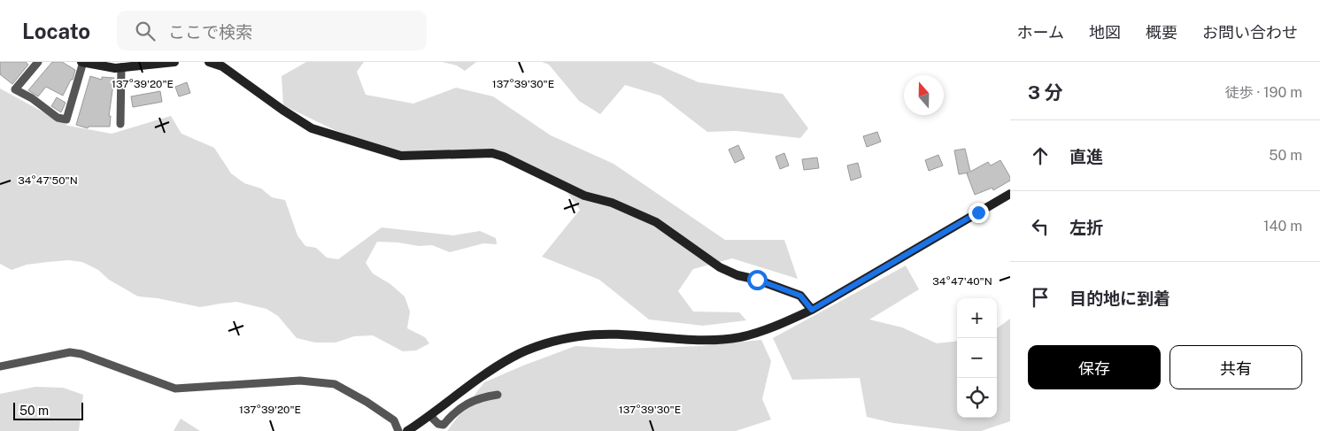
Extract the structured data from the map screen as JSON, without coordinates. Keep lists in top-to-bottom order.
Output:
{
  "scale_bar": "50 m",
  "north": "top",
  "page": {
    "header": "Locato",
    "search": "ここで検索",
    "nav": [
      "ホーム",
      "地図",
      "概要",
      "お問い合わせ"
    ],
    "heading": ["3 分", "徒歩 · 190 m"],
    "list": [
      ["直進", "50 m"],
      ["左折", "140 m"],
      "目的地に到着"
    ],
    "map_buttons": ["+", "−"],
    "buttons": ["保存", "共有"],
    "scale": "50 m"
  },
  "coordinates": [
    "137°39'20\"E",
    "137°39'30\"E",
    "34°47'50\"N",
    "34°47'40\"N"
  ]
}
